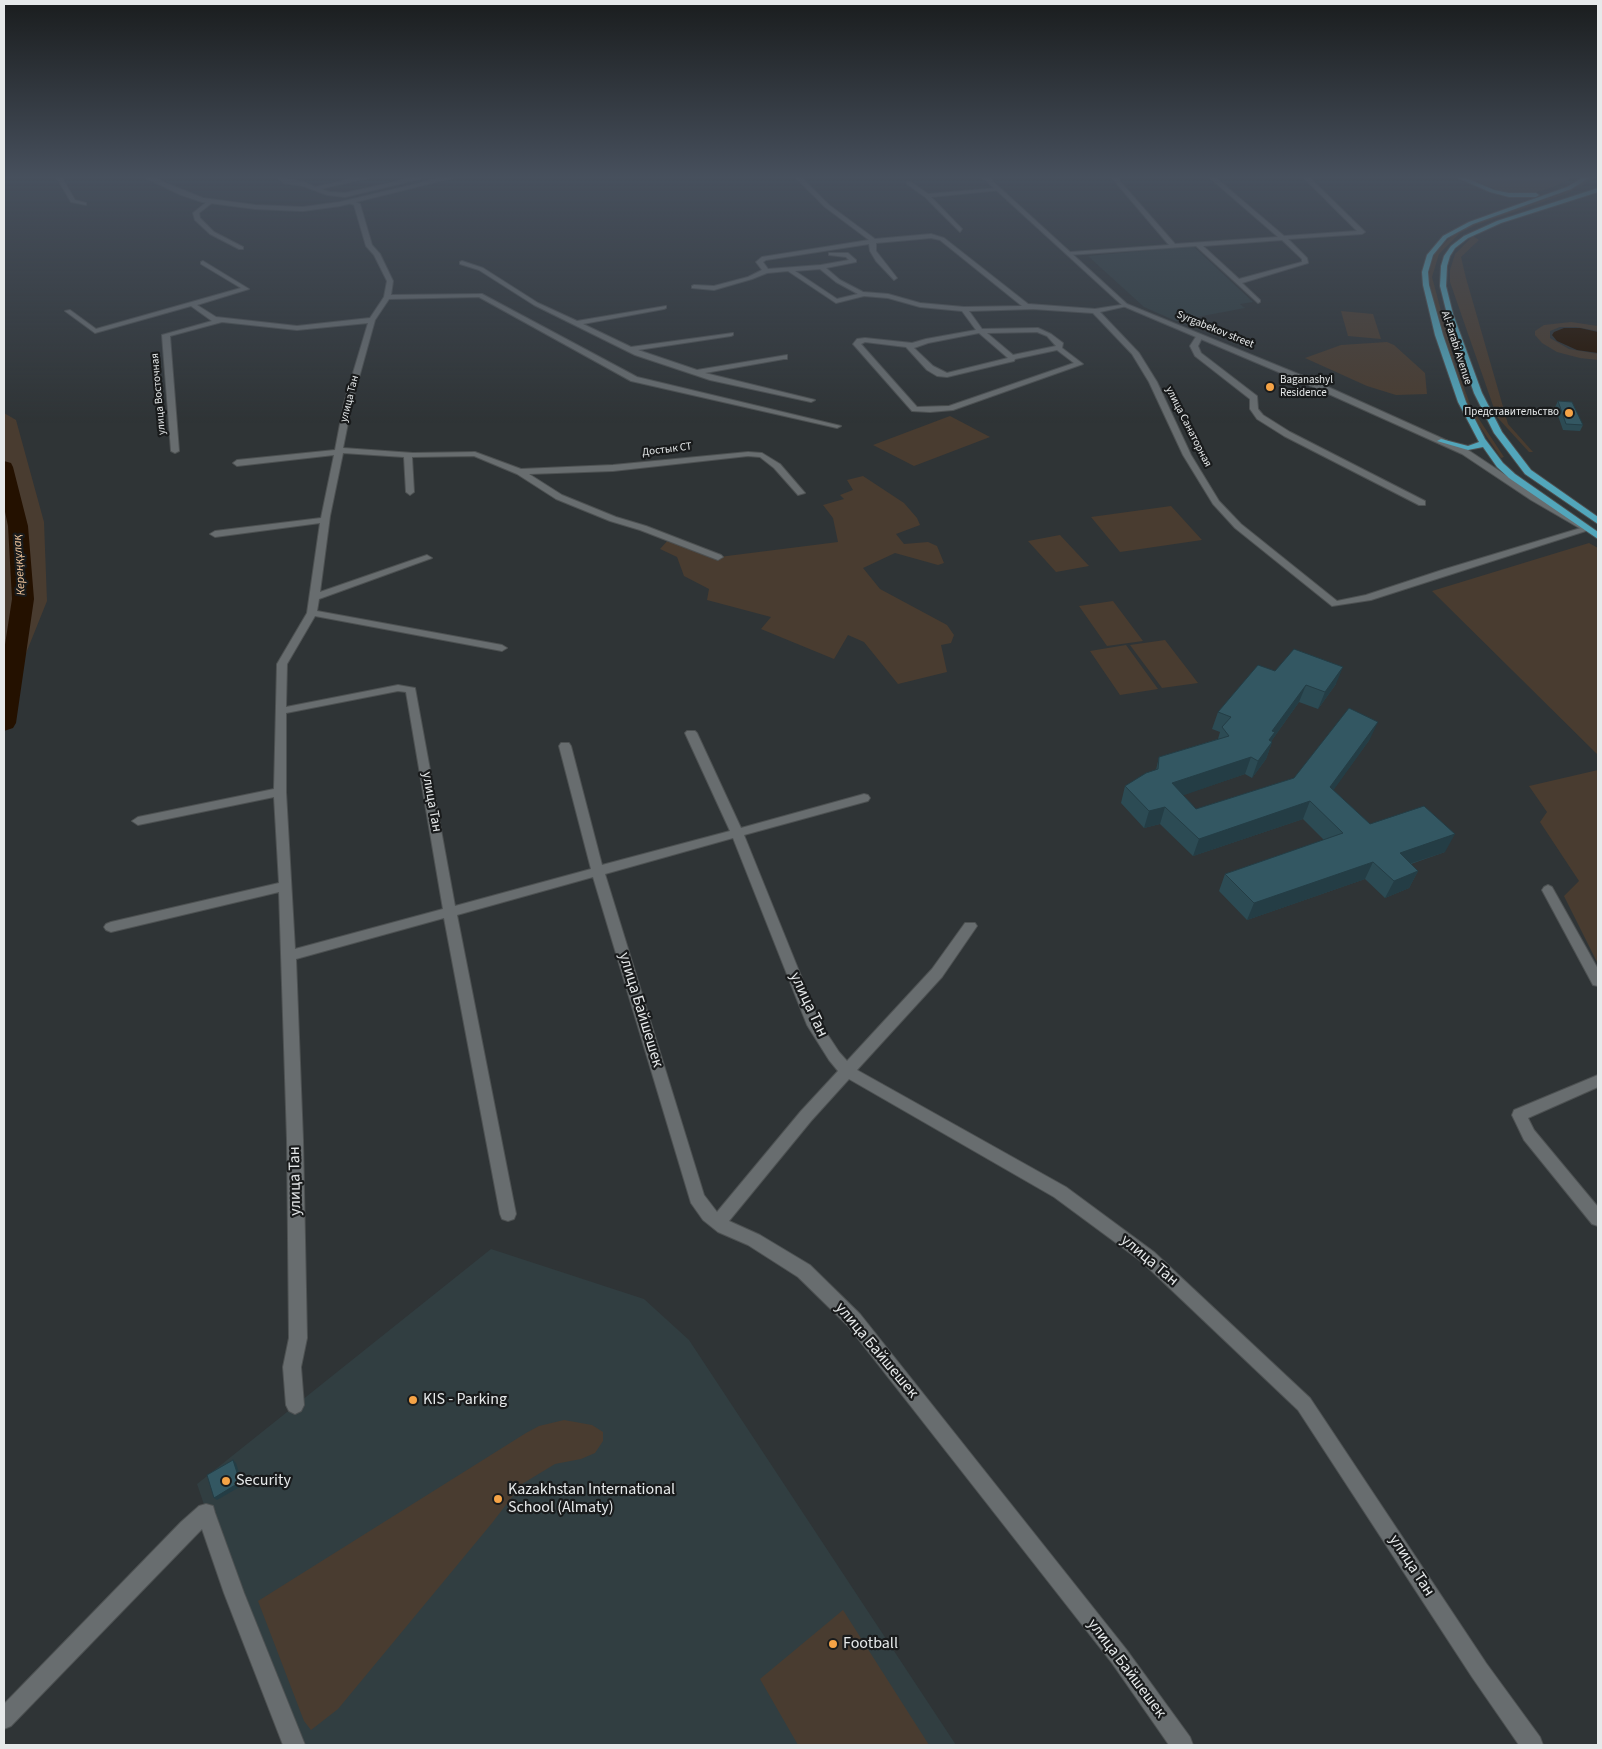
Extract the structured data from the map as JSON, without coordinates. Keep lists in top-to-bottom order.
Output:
{
  "streets": {
    "main road": ["Al-Farabi Avenue"],
    "street": [
      "Syrgabekov street",
      "улица Восточная",
      "улица Тан",
      "улица Санаторная",
      "Достык СТ",
      "улица Байшешек"
    ]
  },
  "crossings": [
    ["Syrgabekov street", "Al-Farabi Avenue"],
    ["Syrgabekov street", "улица Санаторная"],
    ["Al-Farabi Avenue", "улица Санаторная"],
    ["улица Тан", "Достык СТ"]
  ],
  "water": ["Кереңқұлақ"],
  "places": [
    "Baganashyl Residence",
    "Представительство",
    "KIS - Parking",
    "Security",
    "Kazakhstan International School (Almaty)",
    "Football"
  ]
}
